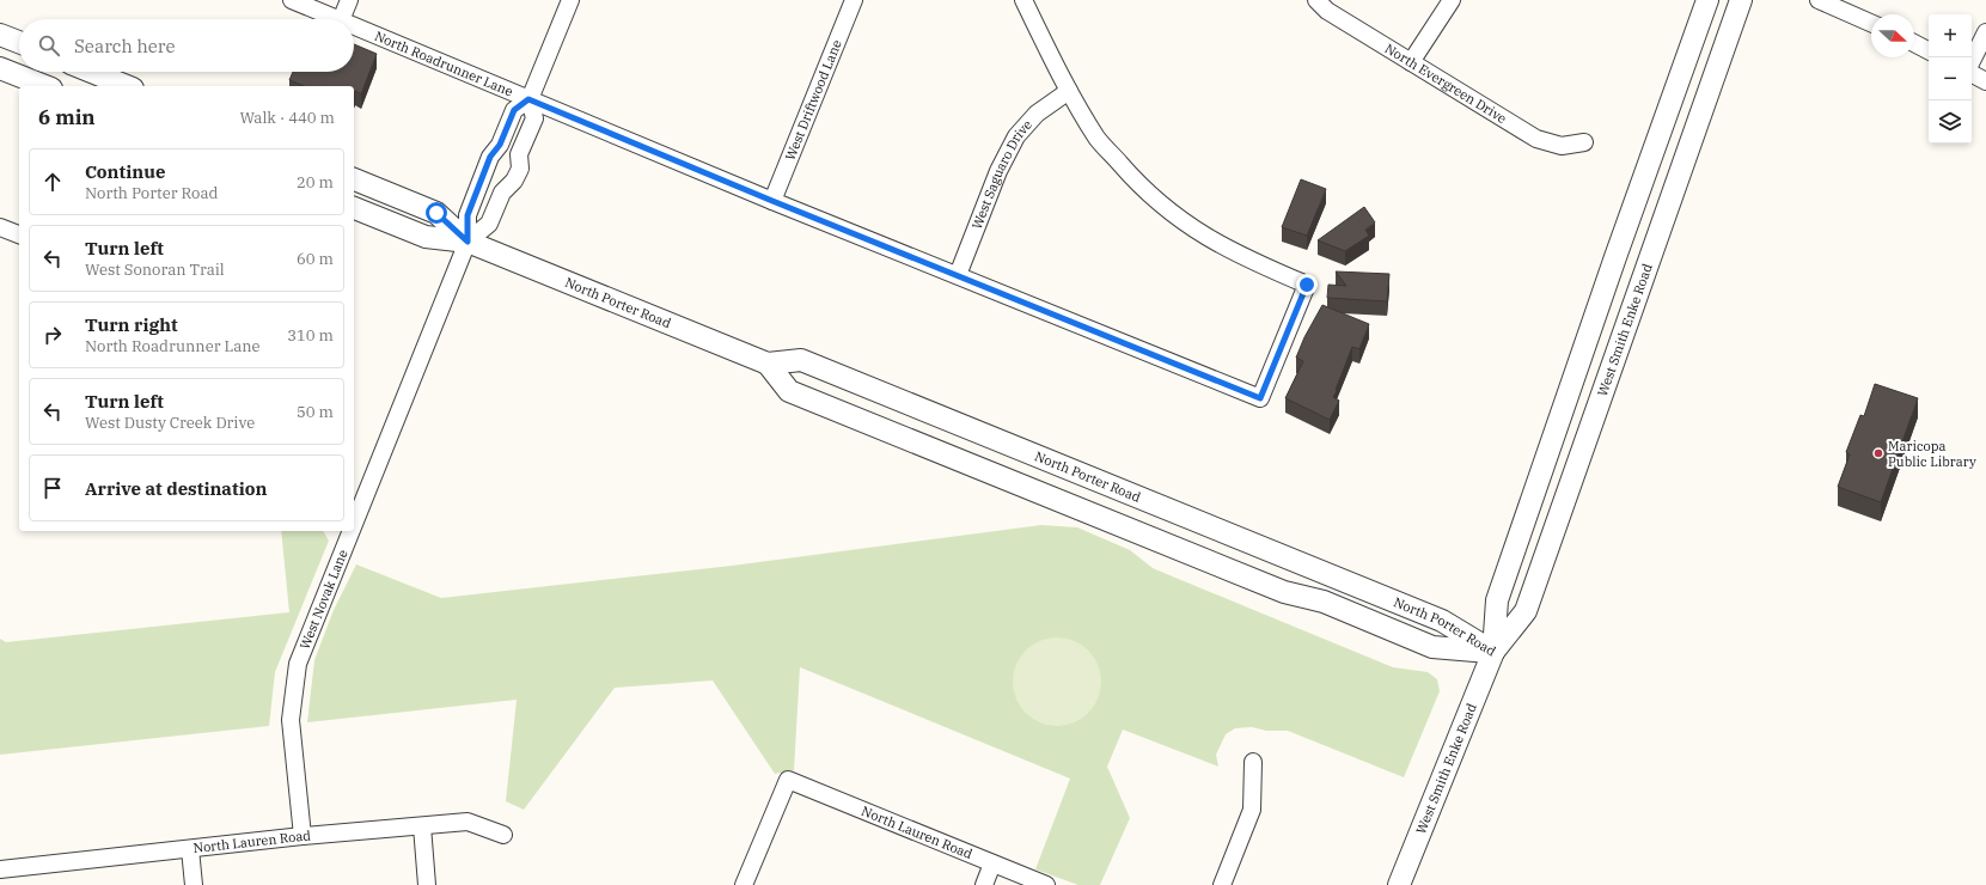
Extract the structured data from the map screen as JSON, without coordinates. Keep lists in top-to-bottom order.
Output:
{
  "streets": {
    "street": [
      "North Roadrunner Lane",
      "North Evergreen Drive",
      "West Driftwood Lane",
      "West Saguaro Drive",
      "North Porter Road",
      "West Smith Enke Road",
      "West Novak Lane",
      "North Lauren Road"
    ]
  },
  "crossings": [
    ["North Roadrunner Lane", "West Driftwood Lane"],
    ["North Roadrunner Lane", "West Saguaro Drive"],
    ["North Porter Road", "West Smith Enke Road"],
    ["North Porter Road", "West Novak Lane"],
    ["West Novak Lane", "North Lauren Road"]
  ],
  "places": ["Maricopa Public Library"],
  "north": "right",
  "page": {
    "map_buttons": ["+", "−"],
    "search": "Search here",
    "heading": ["6 min", "Walk · 440 m"],
    "list": [
      ["Continue", "North Porter Road", "20 m"],
      ["Turn left", "West Sonoran Trail", "60 m"],
      ["Turn right", "North Roadrunner Lane", "310 m"],
      ["Turn left", "West Dusty Creek Drive", "50 m"],
      "Arrive at destination"
    ]
  }
}
